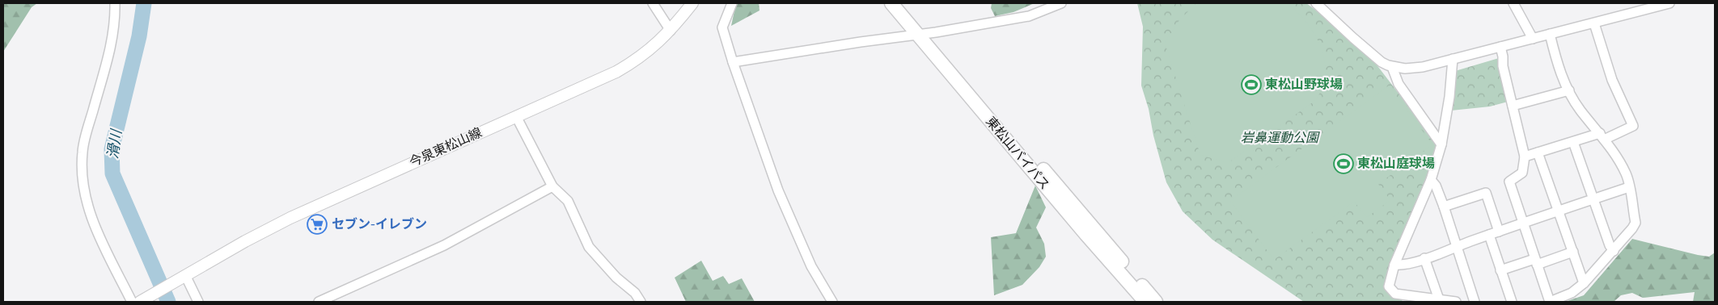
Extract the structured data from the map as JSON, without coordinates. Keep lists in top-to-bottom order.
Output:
{
  "streets": {
    "highway": ["東松山バイパス"],
    "main road": ["今泉東松山線"]
  },
  "water": ["滑川"],
  "parks": ["岩鼻運動公園"],
  "places": {
    "sports": ["東松山野球場", "東松山庭球場"],
    "supermarket": ["セブン-イレブン"]
  }
}
